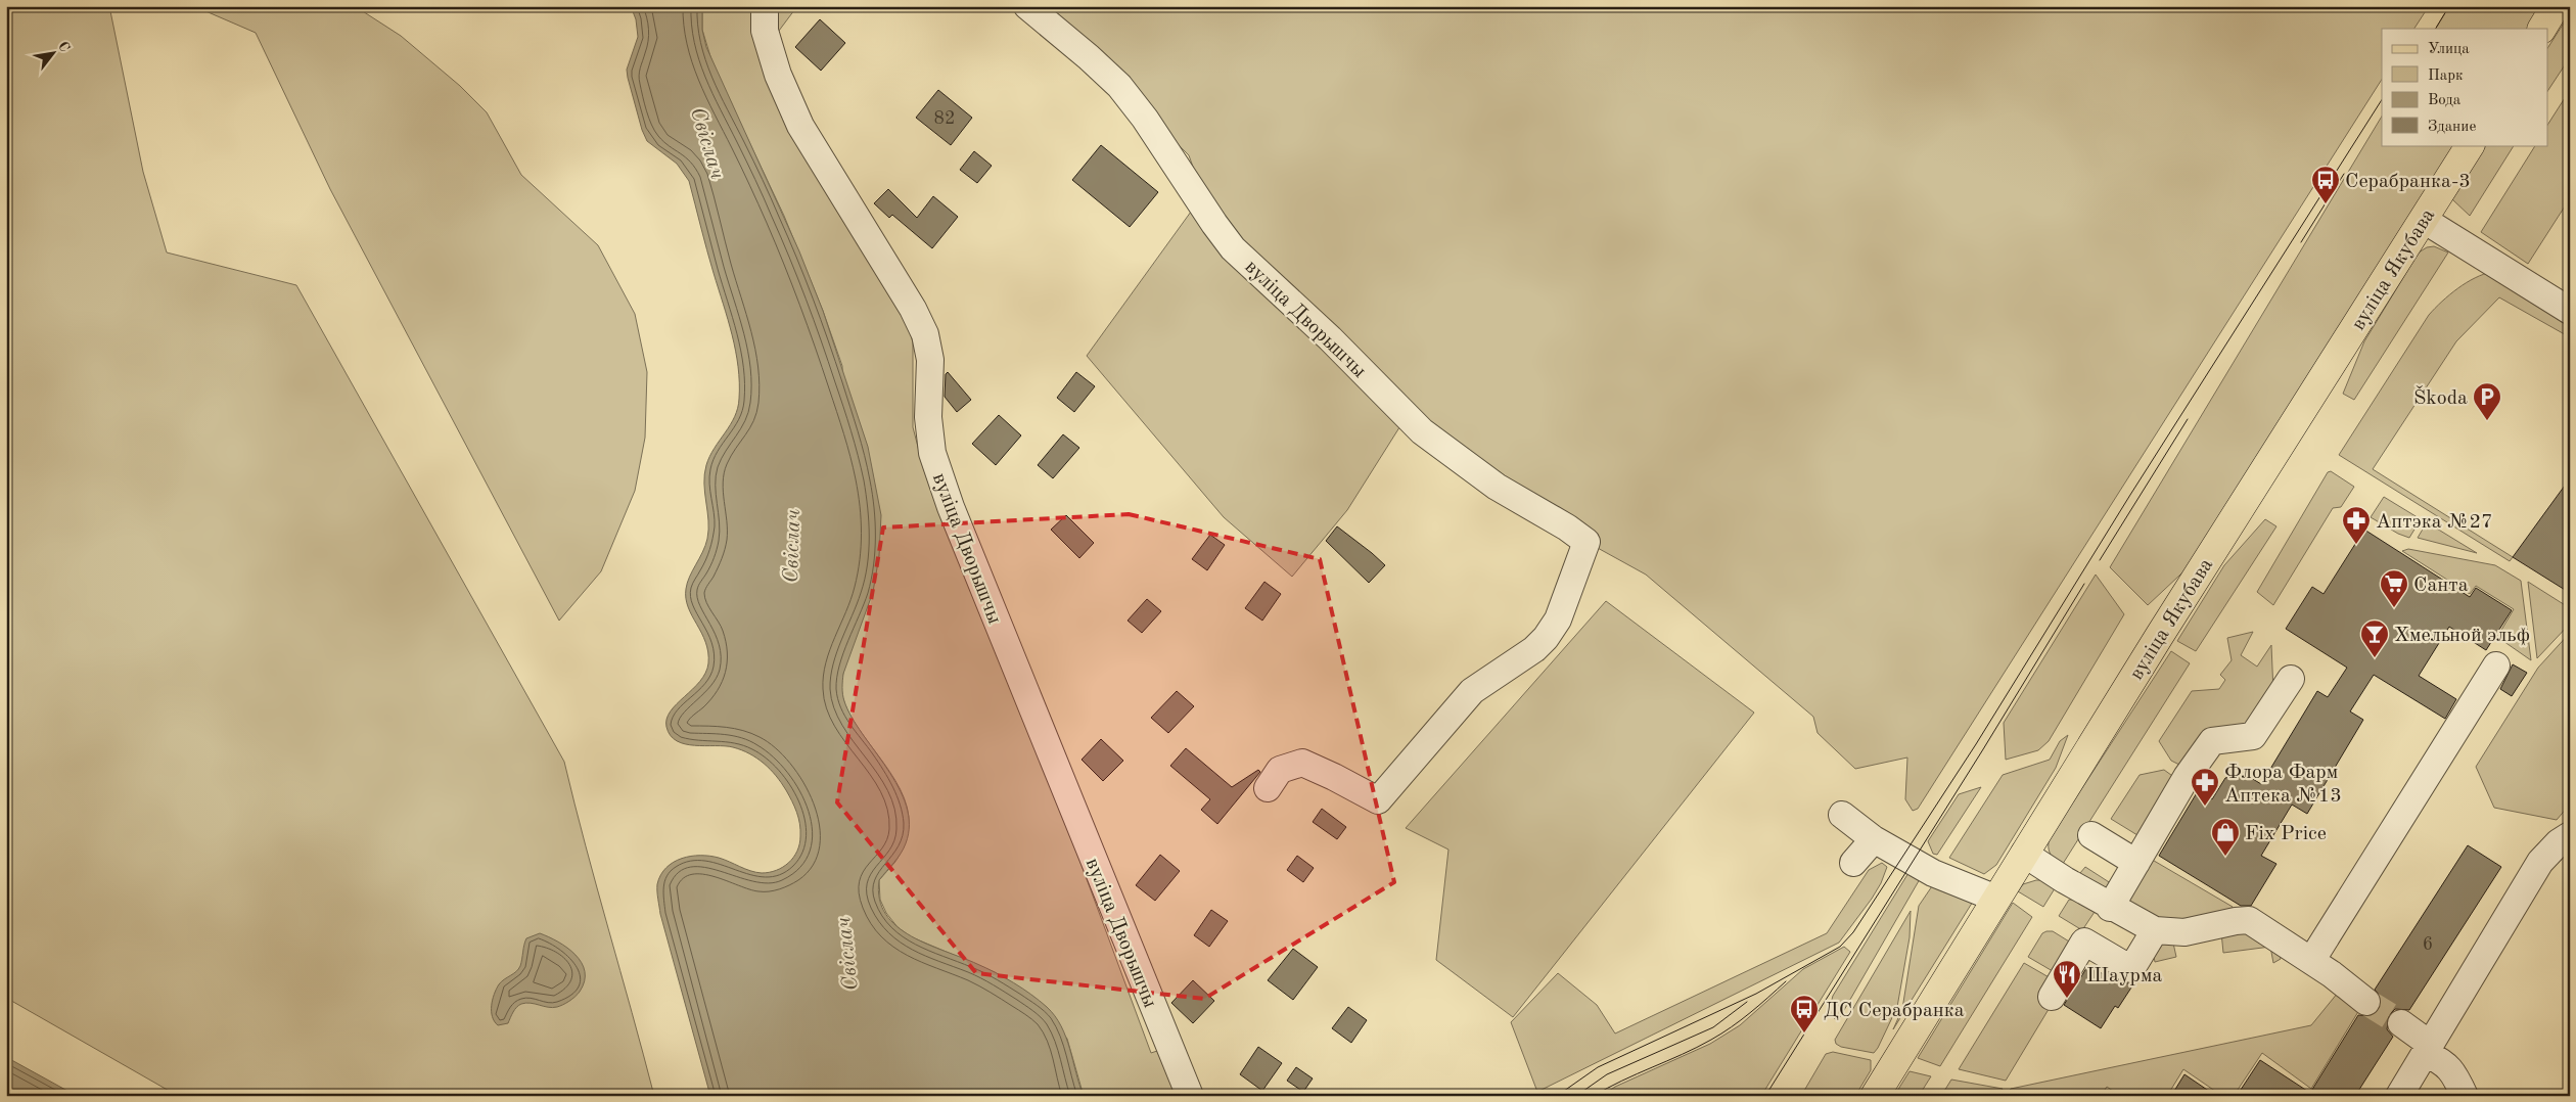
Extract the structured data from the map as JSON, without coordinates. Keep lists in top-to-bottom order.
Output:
{
  "streets": {
    "main road": ["вуліца Якубава"],
    "street": ["вуліца Дворышчы"]
  },
  "water": ["Свіслач"],
  "places": {
    "bus stop": ["Серабранка-3", "ДС Серабранка"],
    "parking": ["Škoda"],
    "pharmacy": ["Аптэка №27", "Флора Фарм Аптека №13"],
    "supermarket": ["Санта"],
    "bar": ["Хмельной эльф"],
    "shop": ["Fix Price"],
    "restaurant": ["Шаурма"]
  },
  "house_numbers": ["82", "6"],
  "legend": [
    "Улица",
    "Парк",
    "Вода",
    "Здание"
  ],
  "north": "top right"
}
